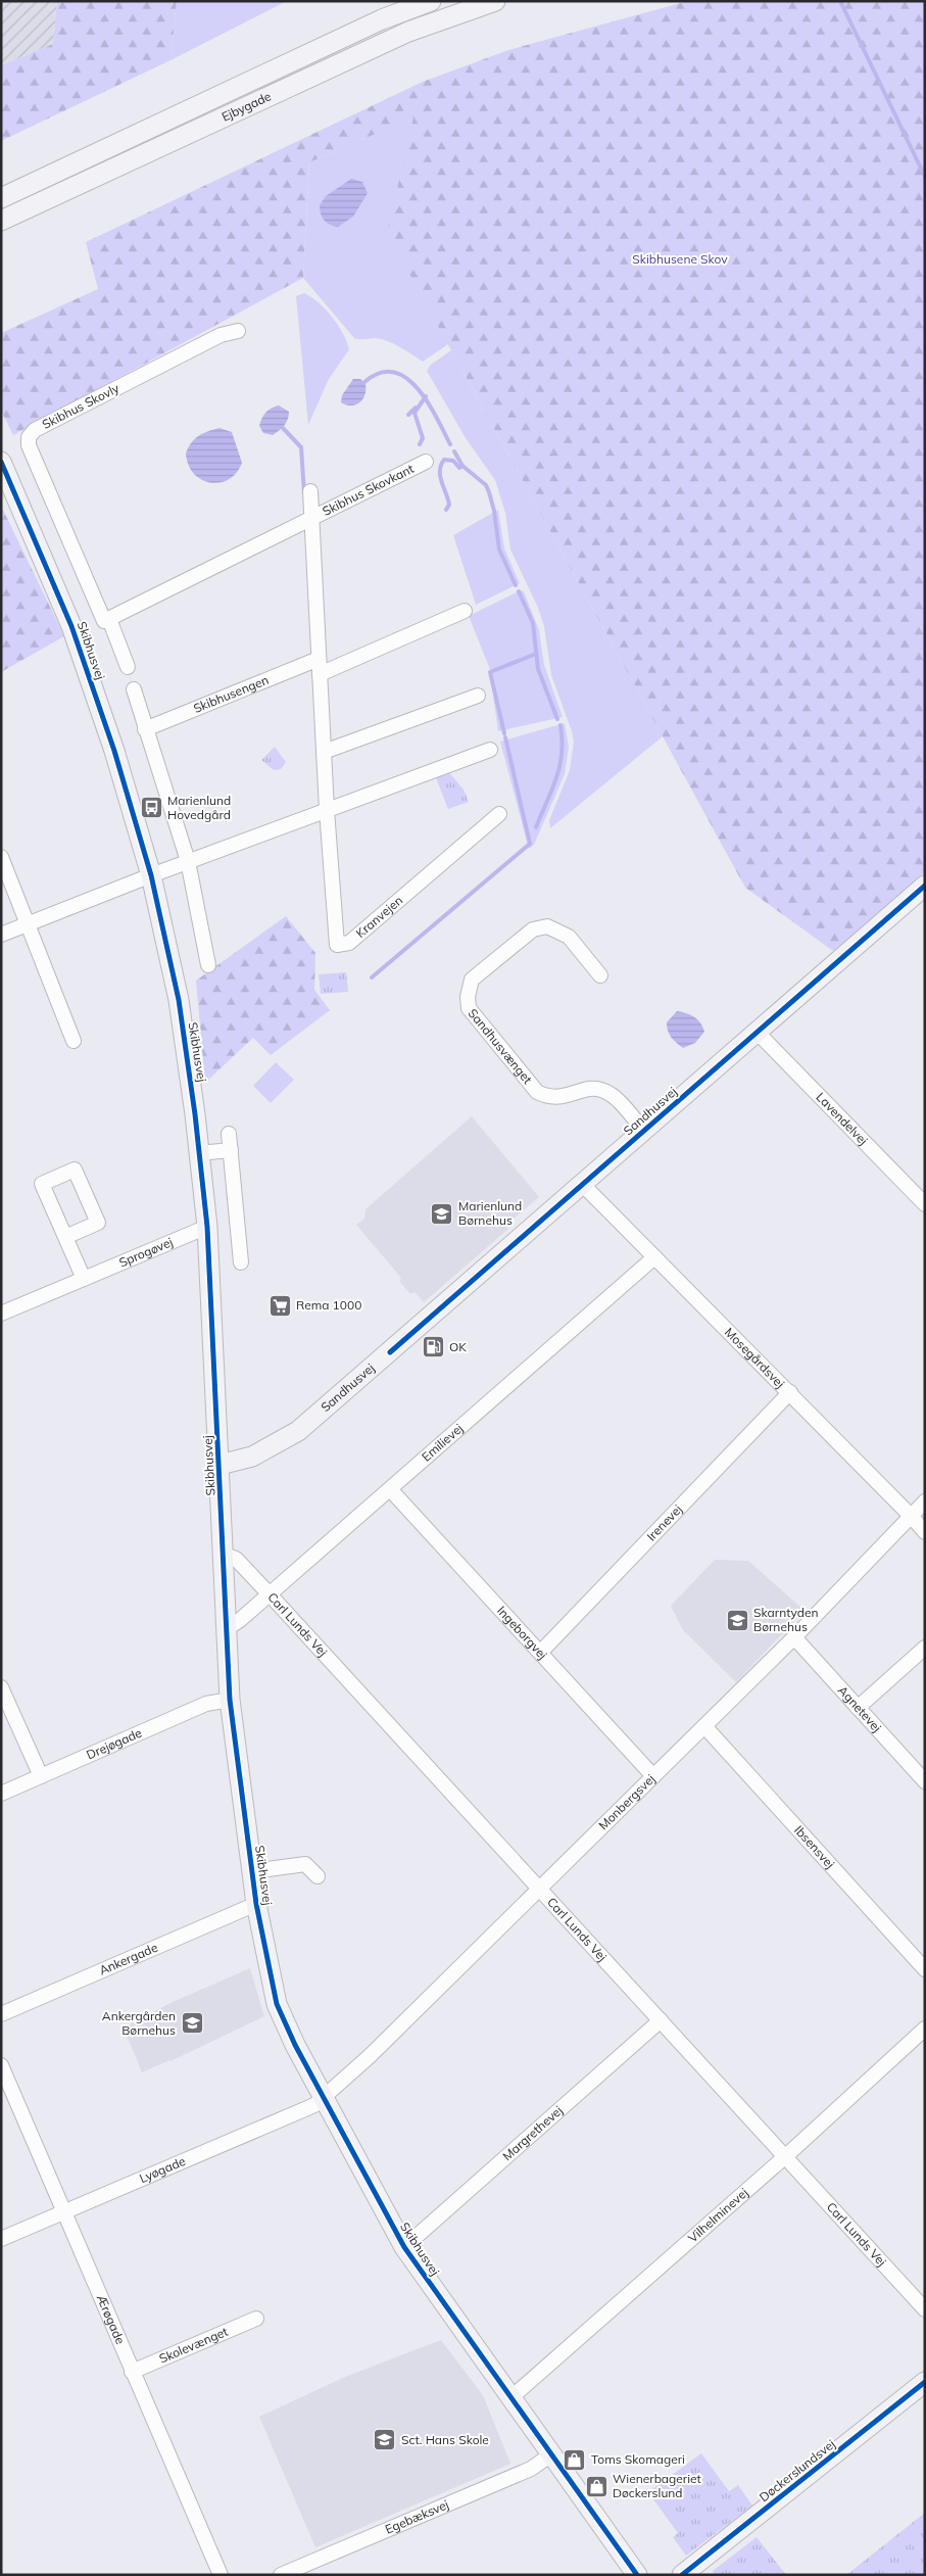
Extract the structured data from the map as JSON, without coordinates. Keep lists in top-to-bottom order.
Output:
{
  "streets": {
    "street": [
      "Ejbygade",
      "Skibhus Skovly",
      "Skibhus Skovkant",
      "Skibhusvej",
      "Skibhusengen",
      "Kranvejen",
      "Sandhusvænget",
      "Sandhusvej",
      "Lavendelvej",
      "Sprogøvej",
      "Mosegårdsvej",
      "Emilievej",
      "Irenevej",
      "Carl Lunds Vej",
      "Ingeborgvej",
      "Agnetevej",
      "Drejøgade",
      "Monbergsvej",
      "Ibsensvej",
      "Ankergade",
      "Margrethevej",
      "Lyøgade",
      "Vilhelminevej",
      "Ærøgade",
      "Skolevænget",
      "Døckerslundsvej",
      "Egebæksvej"
    ]
  },
  "crossings": [
    ["Skibhus Skovkant", "Kranvejen"],
    ["Skibhusvej", "Sandhusvej"],
    ["Skibhusvej", "Sprogøvej"],
    ["Skibhusvej", "Emilievej"],
    ["Skibhusvej", "Carl Lunds Vej"],
    ["Skibhusvej", "Drejøgade"],
    ["Skibhusvej", "Monbergsvej"],
    ["Skibhusvej", "Ankergade"],
    ["Skibhusvej", "Margrethevej"],
    ["Skibhusvej", "Lyøgade"],
    ["Skibhusvej", "Vilhelminevej"],
    ["Skibhusvej", "Egebæksvej"],
    ["Skibhusengen", "Kranvejen"],
    ["Sandhusvænget", "Sandhusvej"],
    ["Sandhusvej", "Lavendelvej"],
    ["Sandhusvej", "Mosegårdsvej"],
    ["Mosegårdsvej", "Emilievej"],
    ["Mosegårdsvej", "Irenevej"],
    ["Mosegårdsvej", "Monbergsvej"],
    ["Emilievej", "Carl Lunds Vej"],
    ["Emilievej", "Ingeborgvej"],
    ["Irenevej", "Ingeborgvej"],
    ["Carl Lunds Vej", "Monbergsvej"],
    ["Carl Lunds Vej", "Margrethevej"],
    ["Carl Lunds Vej", "Vilhelminevej"],
    ["Ingeborgvej", "Monbergsvej"],
    ["Agnetevej", "Monbergsvej"],
    ["Monbergsvej", "Ibsensvej"],
    ["Monbergsvej", "Lyøgade"],
    ["Lyøgade", "Ærøgade"],
    ["Ærøgade", "Skolevænget"]
  ],
  "parks": ["Skibhusene Skov"],
  "places": {
    "bus stop": ["Marienlund Hovedgård"],
    "school or university": [
      "Marienlund Børnehus",
      "Skarntyden Børnehus",
      "Ankergården Børnehus",
      "Sct. Hans Skole"
    ],
    "supermarket": ["Rema 1000"],
    "fuel station": ["OK"],
    "shop": ["Toms Skomageri", "Wienerbageriet Døckerslund"]
  }
}
